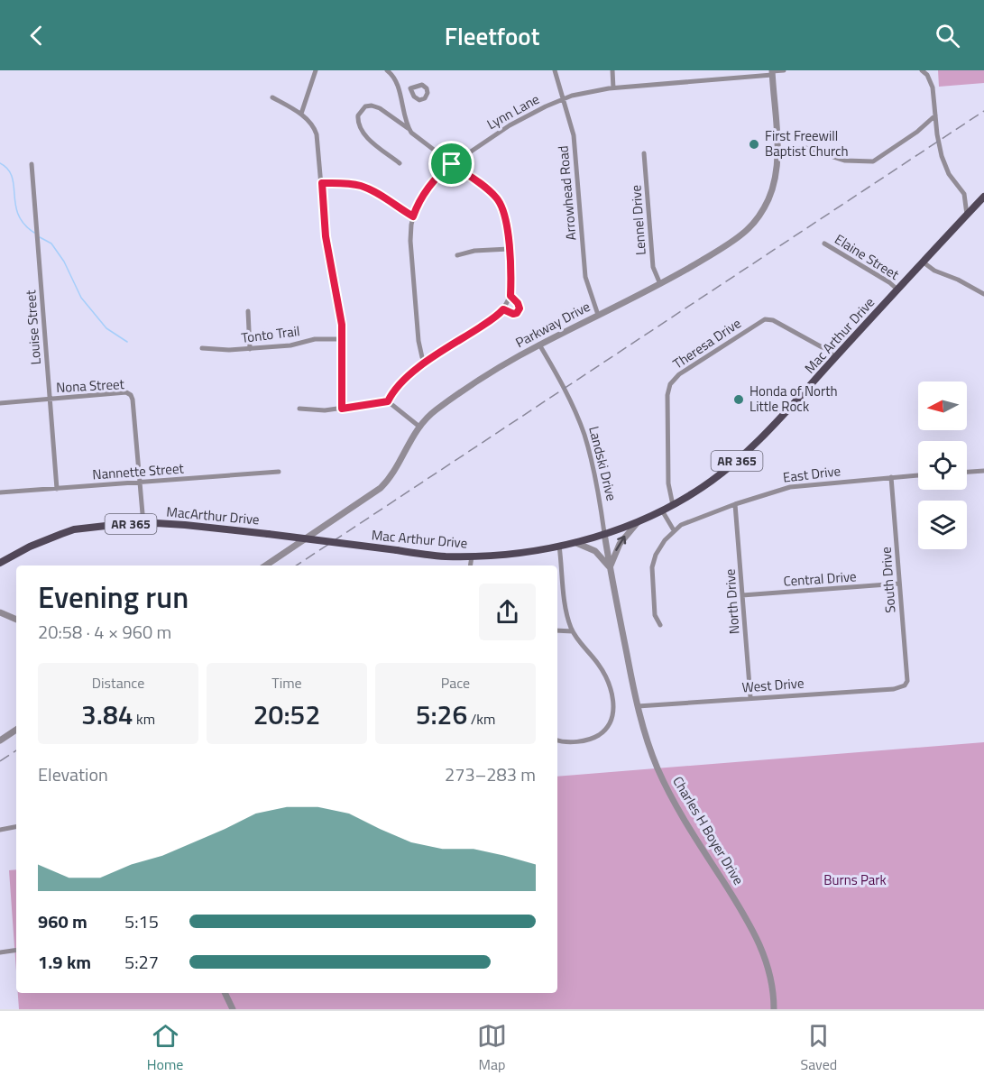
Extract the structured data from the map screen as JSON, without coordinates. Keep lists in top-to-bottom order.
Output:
{
  "streets": {
    "main road": ["Mac Arthur Drive", "AR 365", "MacArthur Drive"],
    "street": [
      "Lynn Lane",
      "Arrowhead Road",
      "Lennel Drive",
      "Elaine Street",
      "Parkway Drive",
      "Louise Street",
      "Tonto Trail",
      "Theresa Drive",
      "Nona Street",
      "Landski Drive",
      "Nannette Street",
      "East Drive",
      "Central Drive",
      "South Drive",
      "North Drive",
      "West Drive",
      "Charles H Boyer Drive"
    ]
  },
  "crossings": [
    ["Lynn Lane", "Arrowhead Road"],
    ["Lynn Lane", "Parkway Drive"],
    ["Arrowhead Road", "Parkway Drive"],
    ["Lennel Drive", "Parkway Drive"],
    ["Elaine Street", "Mac Arthur Drive"],
    ["Parkway Drive", "Landski Drive"],
    ["Louise Street", "Nona Street"],
    ["Louise Street", "Nannette Street"],
    ["Mac Arthur Drive", "Theresa Drive"],
    ["Mac Arthur Drive", "Landski Drive"],
    ["Mac Arthur Drive", "MacArthur Drive"],
    ["Mac Arthur Drive", "Charles H Boyer Drive"],
    ["Nona Street", "Nannette Street"],
    ["Landski Drive", "Charles H Boyer Drive"],
    ["East Drive", "South Drive"],
    ["East Drive", "North Drive"],
    ["Central Drive", "South Drive"],
    ["Central Drive", "North Drive"],
    ["South Drive", "West Drive"],
    ["North Drive", "West Drive"],
    ["West Drive", "Charles H Boyer Drive"]
  ],
  "parks": ["Burns Park"],
  "places": ["First Freewill Baptist Church", "Honda of North Little Rock"],
  "north": "left",
  "page": {
    "header": "Fleetfoot",
    "heading": ["Evening run", "20:58 · 4 × 960 m"],
    "stats": [
      ["Distance", "3.84 km"],
      ["Time", "20:52"],
      ["Pace", "5:26 /km"]
    ],
    "chart": ["Elevation", "273–283 m"],
    "list": [
      {
        "name": "960 m",
        "note": "5:15"
      },
      {
        "name": "1.9 km",
        "note": "5:27"
      }
    ],
    "tabs": ["Home", "Map", "Saved"]
  }
}
